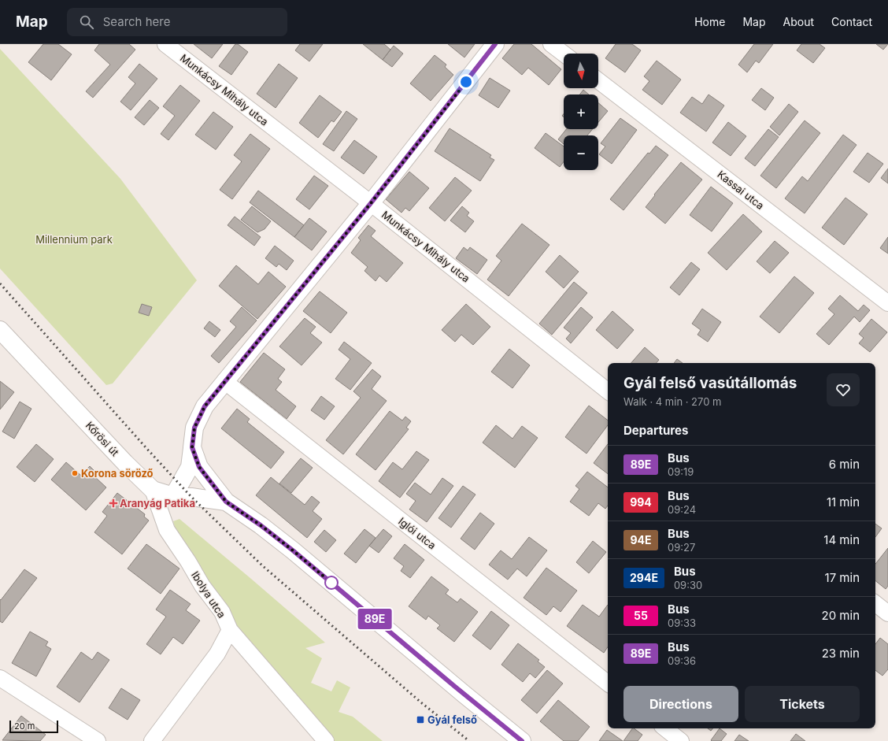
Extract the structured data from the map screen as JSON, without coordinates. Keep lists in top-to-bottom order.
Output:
{
  "streets": {
    "main road": ["Kőrösi út"],
    "street": [
      "Munkácsy Mihály utca",
      "Kassai utca",
      "Iglói utca",
      "Ibolya utca"
    ]
  },
  "crossings": [
    ["Kőrösi út", "Ibolya utca"]
  ],
  "parks": ["Millennium park"],
  "places": {
    "other": ["Korona söröző"],
    "health": ["Aranyág Patika"],
    "transit": ["Gyál felső"]
  },
  "lines": ["bus line 89E"],
  "scale_bar": "20 m",
  "north": "bottom",
  "page": {
    "header": "Map",
    "search": "Search here",
    "nav": [
      "Home",
      "Map",
      "About",
      "Contact"
    ],
    "on_map": "89E",
    "map_buttons": ["+", "−"],
    "heading": [
      ["Gyál felső vasútállomás", "Walk · 4 min · 270 m"],
      "Departures"
    ],
    "list": [
      {
        "mark": "89E",
        "name": "Bus",
        "note": "09:19",
        "value": "6 min"
      },
      {
        "mark": "994",
        "name": "Bus",
        "note": "09:24",
        "value": "11 min"
      },
      {
        "mark": "94E",
        "name": "Bus",
        "note": "09:27",
        "value": "14 min"
      },
      {
        "mark": "294E",
        "name": "Bus",
        "note": "09:30",
        "value": "17 min"
      },
      {
        "mark": "55",
        "name": "Bus",
        "note": "09:33",
        "value": "20 min"
      },
      {
        "mark": "89E",
        "name": "Bus",
        "note": "09:36",
        "value": "23 min"
      }
    ],
    "buttons": ["Directions", "Tickets"],
    "scale": "20 m"
  }
}
